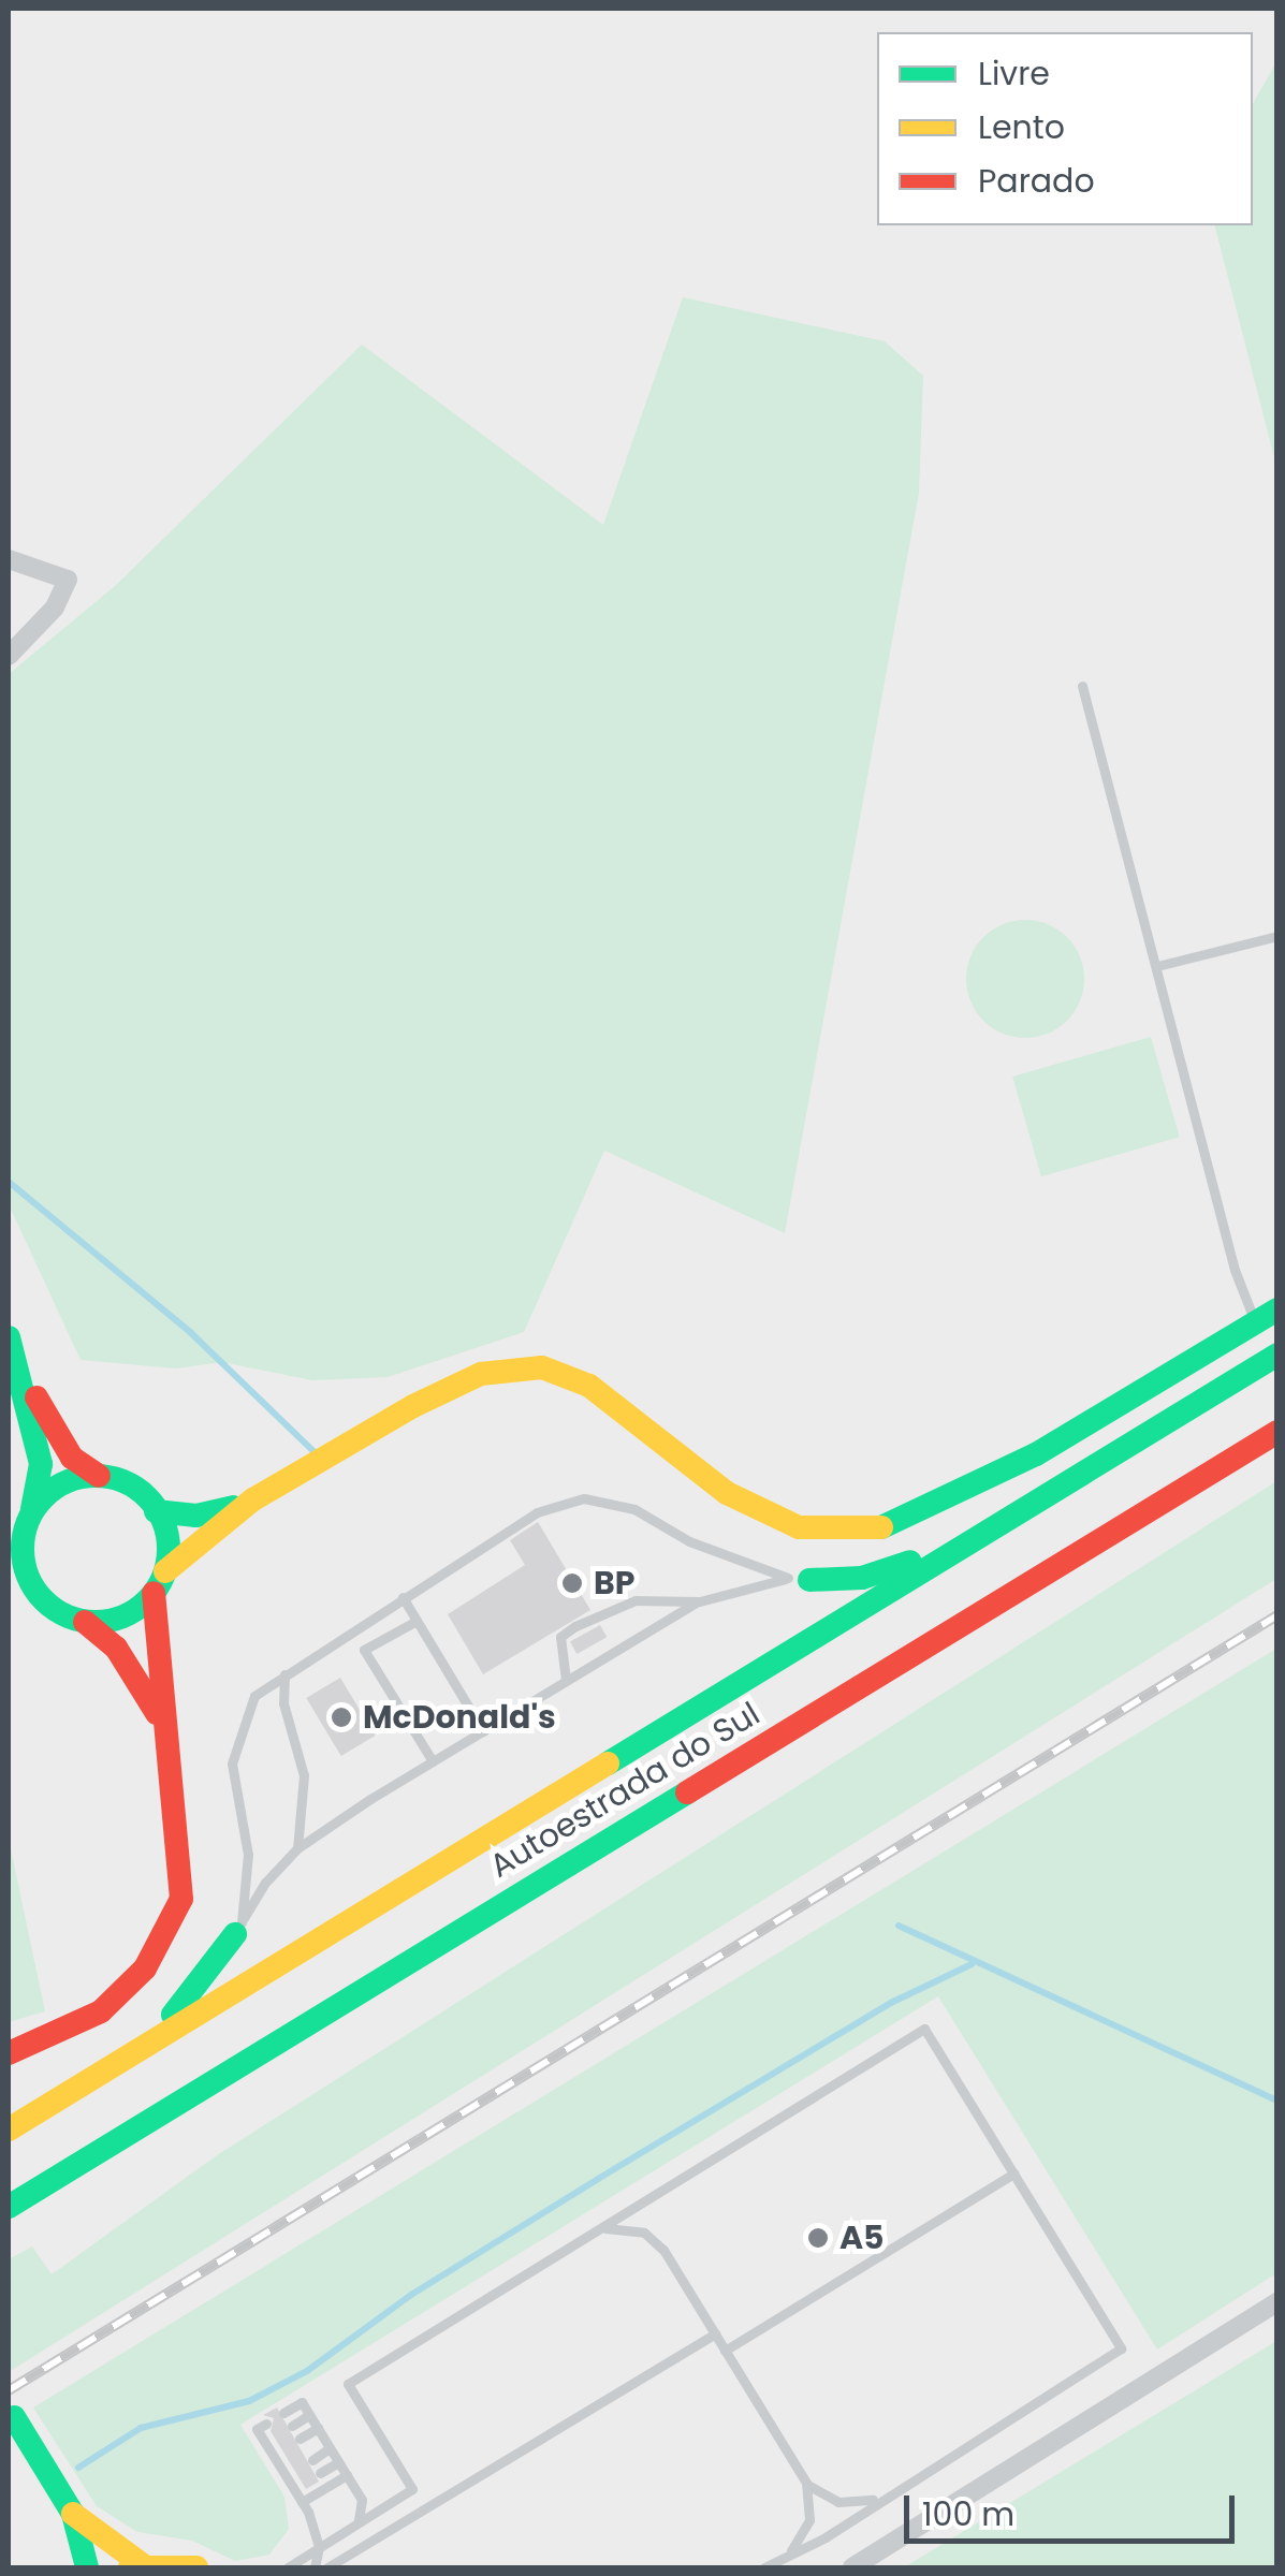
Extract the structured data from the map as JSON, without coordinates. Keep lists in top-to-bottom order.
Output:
{
  "streets": {
    "main road": ["Autoestrada do Sul"]
  },
  "places": ["BP", "McDonald's", "A5"],
  "legend": ["Livre", "Lento", "Parado"],
  "scale_bar": "100 m"
}
